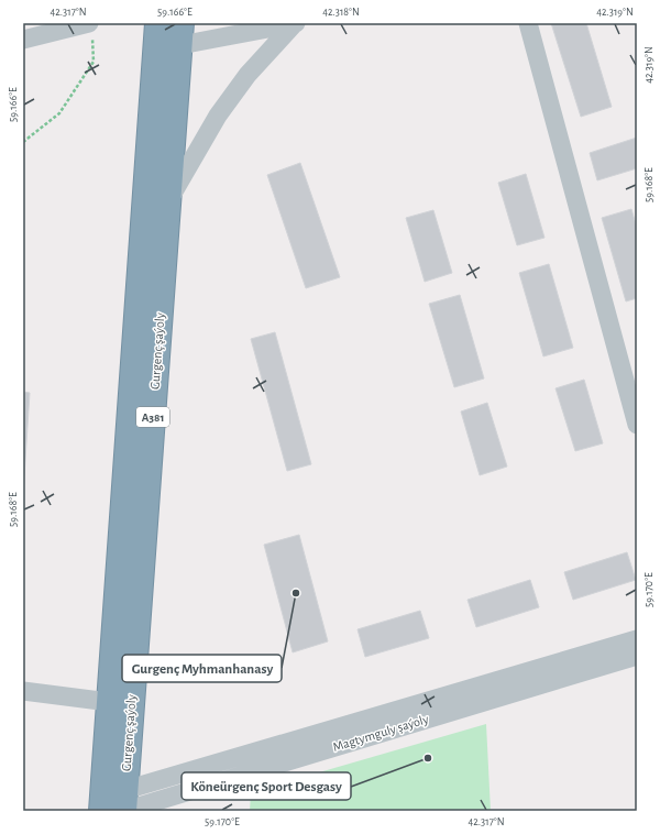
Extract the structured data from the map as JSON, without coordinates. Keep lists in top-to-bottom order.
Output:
{
  "streets": {
    "highway": ["Gurgenç şaýoly", "A381"],
    "street": ["Magtymguly şaýoly"]
  },
  "crossings": [
    ["Gurgenç şaýoly", "Magtymguly şaýoly"]
  ],
  "places": ["Gurgenç Myhmanhanasy", "Köneürgenç Sport Desgasy"],
  "coordinates": [
    "42.317°N",
    "59.166°E",
    "42.318°N",
    "42.319°N",
    "59.168°E",
    "59.170°E"
  ]
}
